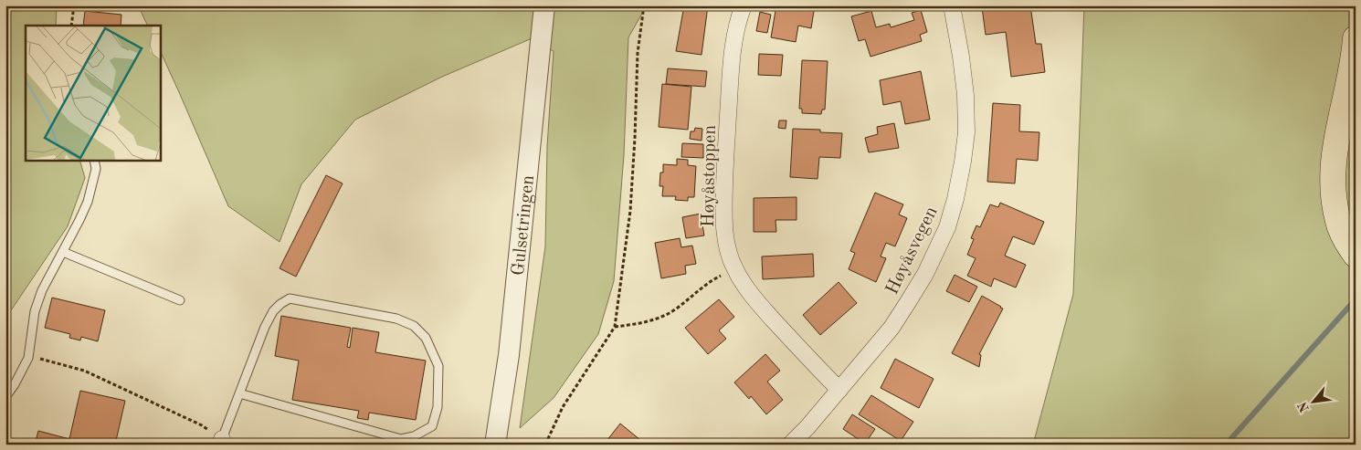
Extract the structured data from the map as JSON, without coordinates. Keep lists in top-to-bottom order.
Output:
{
  "streets": {
    "street": ["Høyåstoppen", "Gulsetringen", "Høyåsvegen"]
  },
  "crossings": [
    ["Høyåstoppen", "Høyåsvegen"]
  ],
  "north": "bottom left"
}
